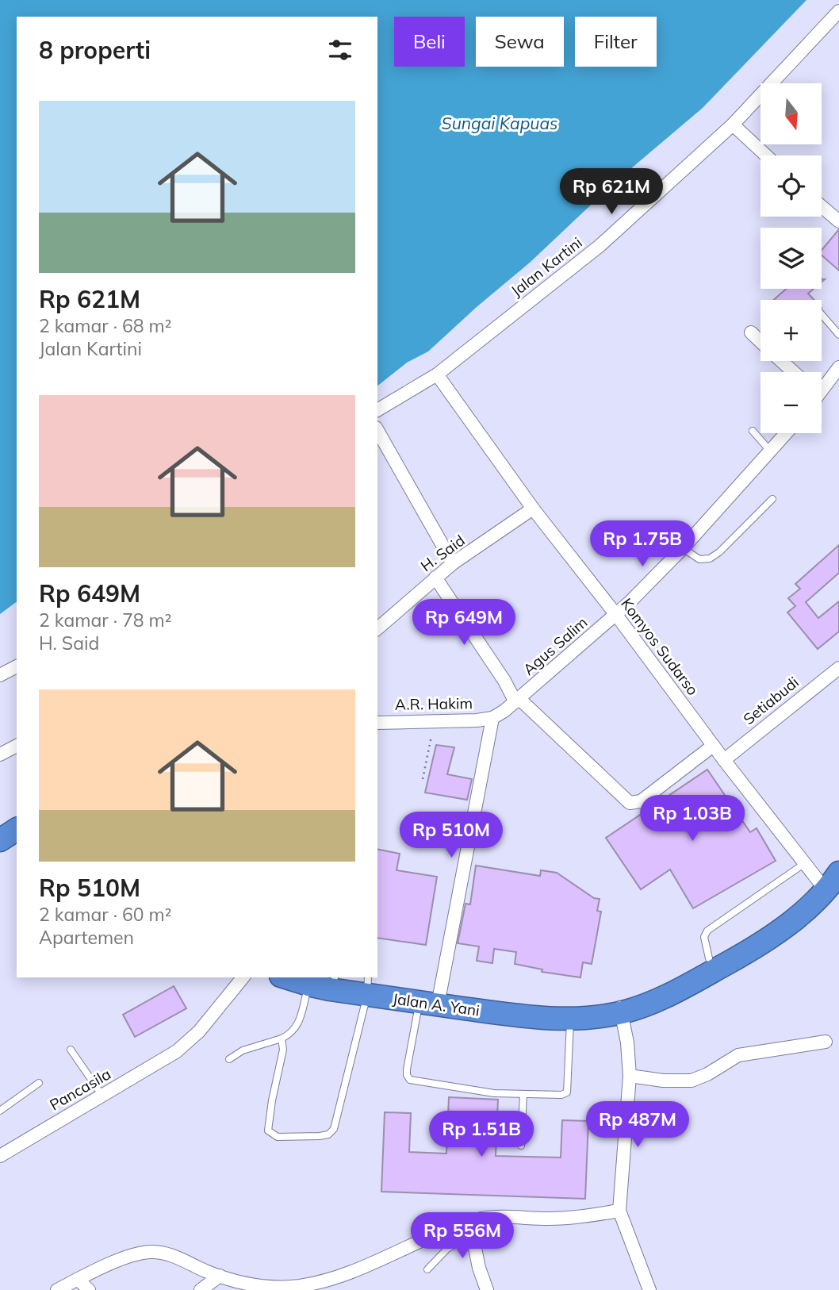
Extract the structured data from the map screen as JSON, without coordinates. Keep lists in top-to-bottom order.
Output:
{
  "streets": {
    "highway": ["Jalan A. Yani"],
    "street": [
      "Jalan Kartini",
      "H. Said",
      "Agus Salim",
      "Komyos Sudarso",
      "Setiabudi",
      "A.R. Hakim",
      "Pancasila"
    ]
  },
  "crossings": [
    ["Jalan Kartini", "Komyos Sudarso"],
    ["H. Said", "Komyos Sudarso"],
    ["Agus Salim", "Komyos Sudarso"],
    ["Agus Salim", "A.R. Hakim"],
    ["Komyos Sudarso", "Setiabudi"],
    ["Komyos Sudarso", "Jalan A. Yani"]
  ],
  "water": ["Sungai Kapuas"],
  "north": "bottom",
  "page": {
    "chip": ["Beli", "Sewa", "Filter"],
    "heading": "8 properti",
    "map_buttons": ["+", "−"],
    "list": [
      {
        "name": "Rp 621M",
        "note": "2 kamar · 68 m² · Jalan Kartini"
      },
      {
        "name": "Rp 649M",
        "note": "2 kamar · 78 m² · H. Said"
      },
      {
        "name": "Rp 510M",
        "note": "2 kamar · 60 m² · Apartemen"
      }
    ],
    "price": [
      "Rp 621M",
      "Rp 1.75B",
      "Rp 649M",
      "Rp 1.03B",
      "Rp 510M",
      "Rp 487M",
      "Rp 1.51B",
      "Rp 556M"
    ]
  }
}
